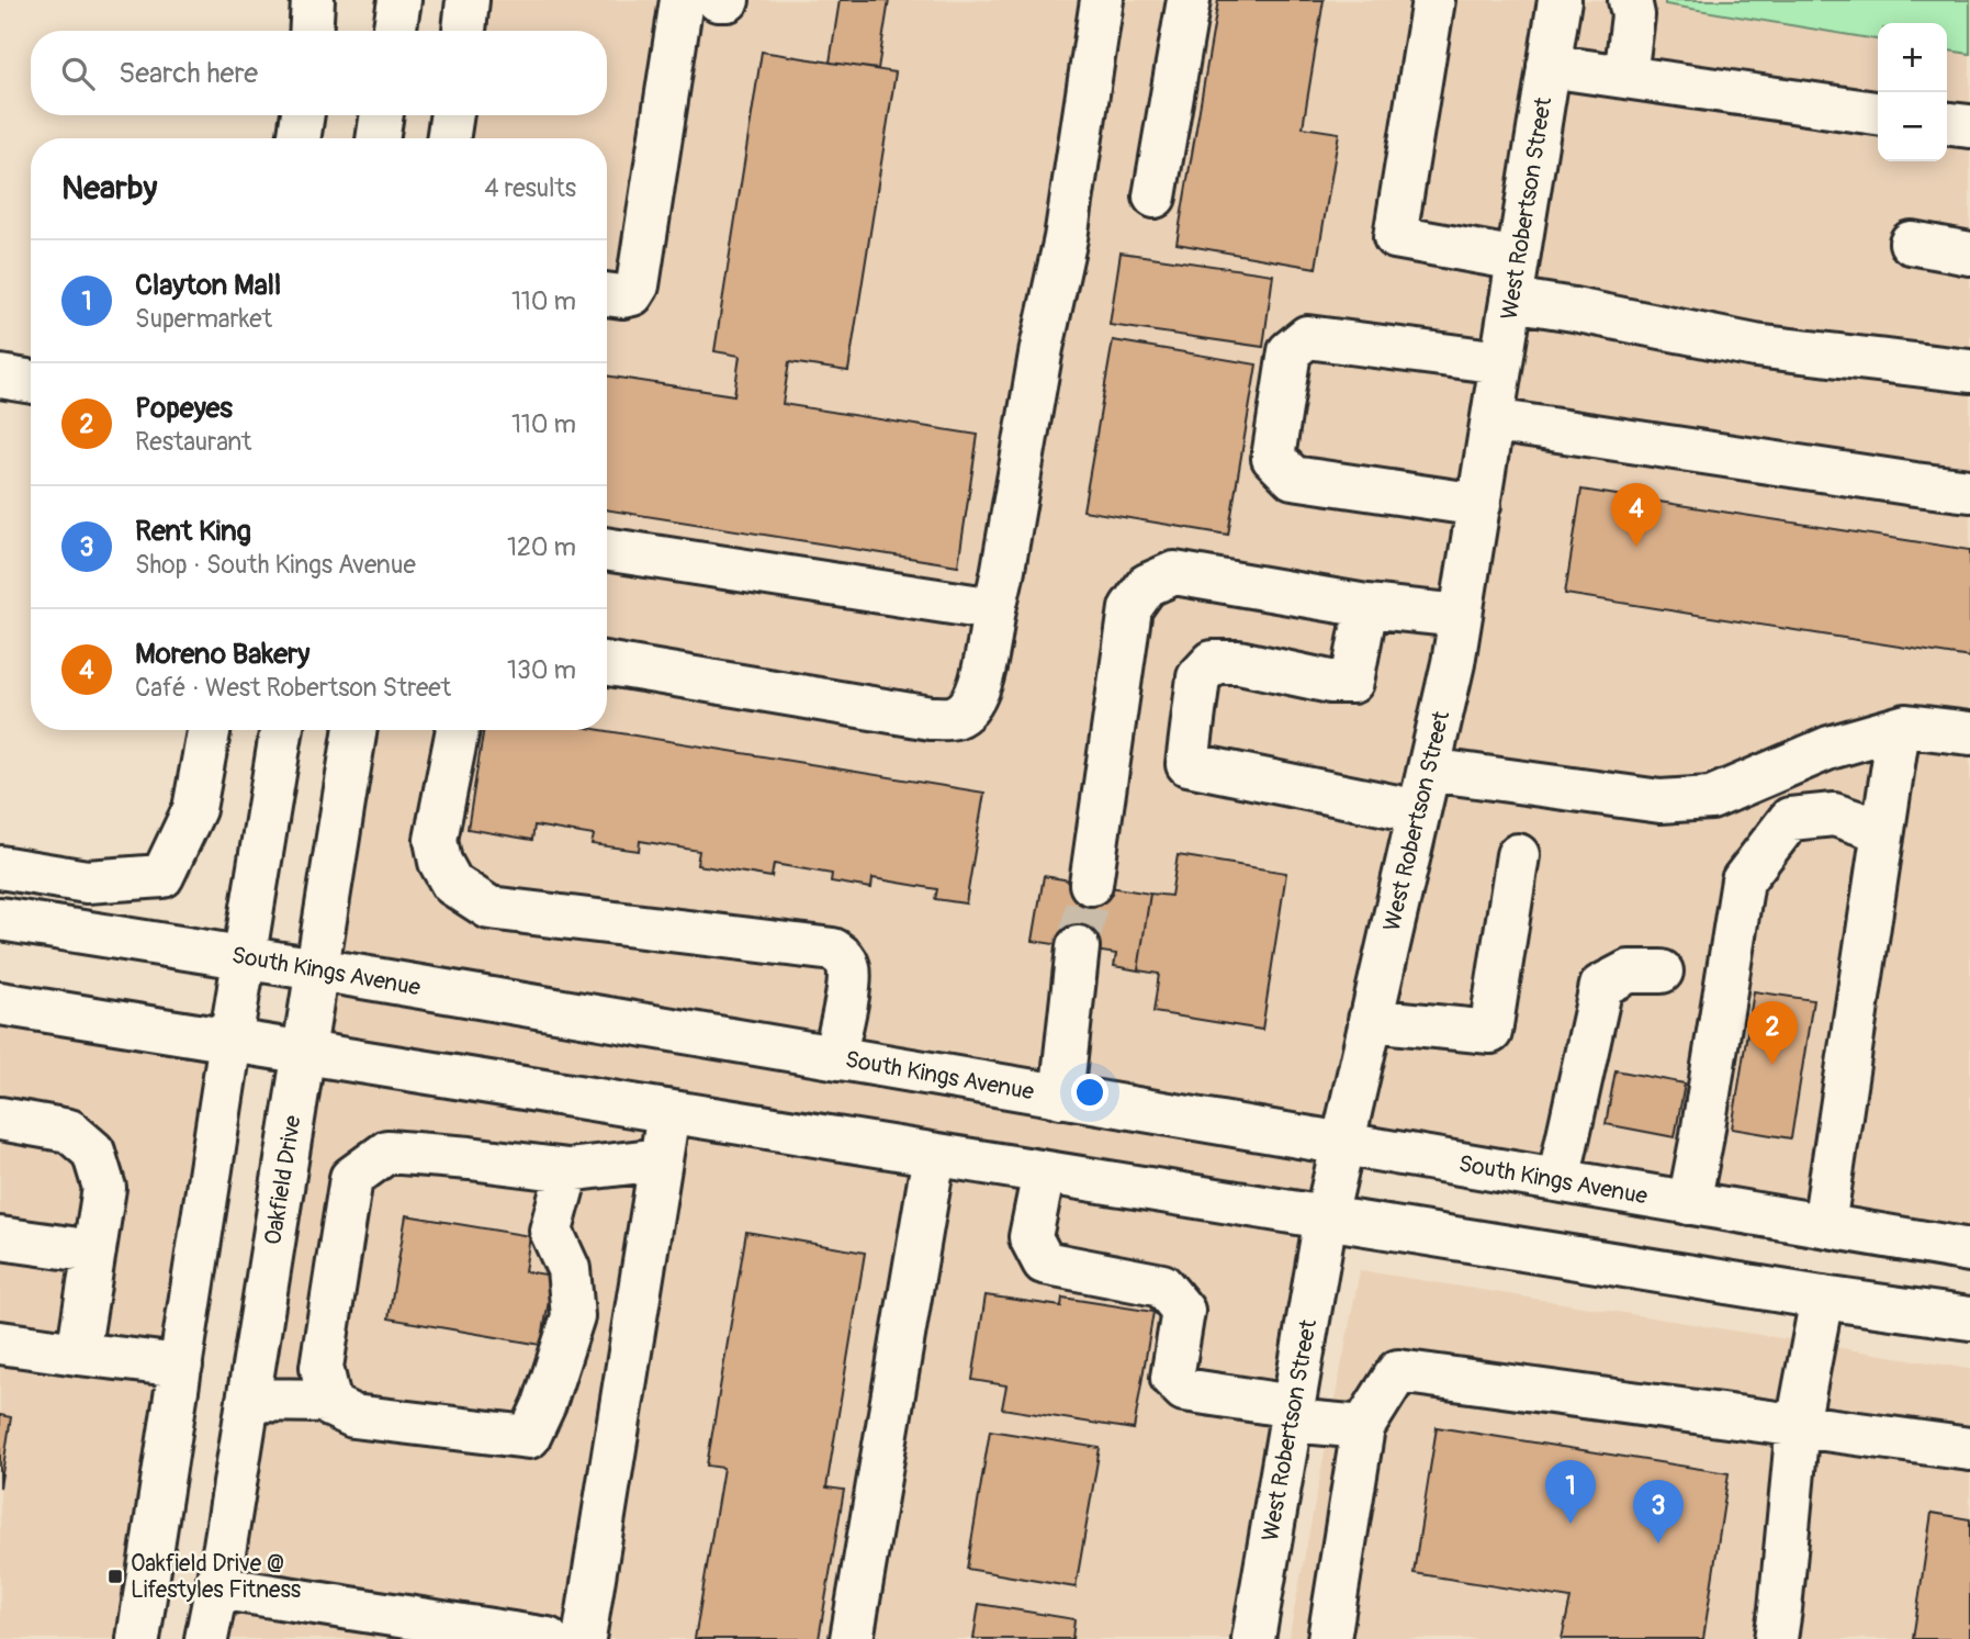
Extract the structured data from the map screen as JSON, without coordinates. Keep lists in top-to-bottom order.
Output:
{
  "streets": {
    "street": ["West Robertson Street", "South Kings Avenue", "Oakfield Drive"]
  },
  "crossings": [
    ["West Robertson Street", "South Kings Avenue"],
    ["South Kings Avenue", "Oakfield Drive"]
  ],
  "places": {
    "transit": ["Oakfield Drive @ Lifestyles Fitness"]
  },
  "page": {
    "map_buttons": ["+", "−"],
    "search": "Search here",
    "heading": ["Nearby", "4 results"],
    "list": [
      {
        "mark": "1",
        "name": "Clayton Mall",
        "note": "Supermarket",
        "value": "110 m"
      },
      {
        "mark": "2",
        "name": "Popeyes",
        "note": "Restaurant",
        "value": "110 m"
      },
      {
        "mark": "3",
        "name": "Rent King",
        "note": "Shop · South Kings Avenue",
        "value": "120 m"
      },
      {
        "mark": "4",
        "name": "Moreno Bakery",
        "note": "Café · West Robertson Street",
        "value": "130 m"
      }
    ],
    "pins": [
      "4",
      "2",
      "1",
      "3"
    ]
  }
}
